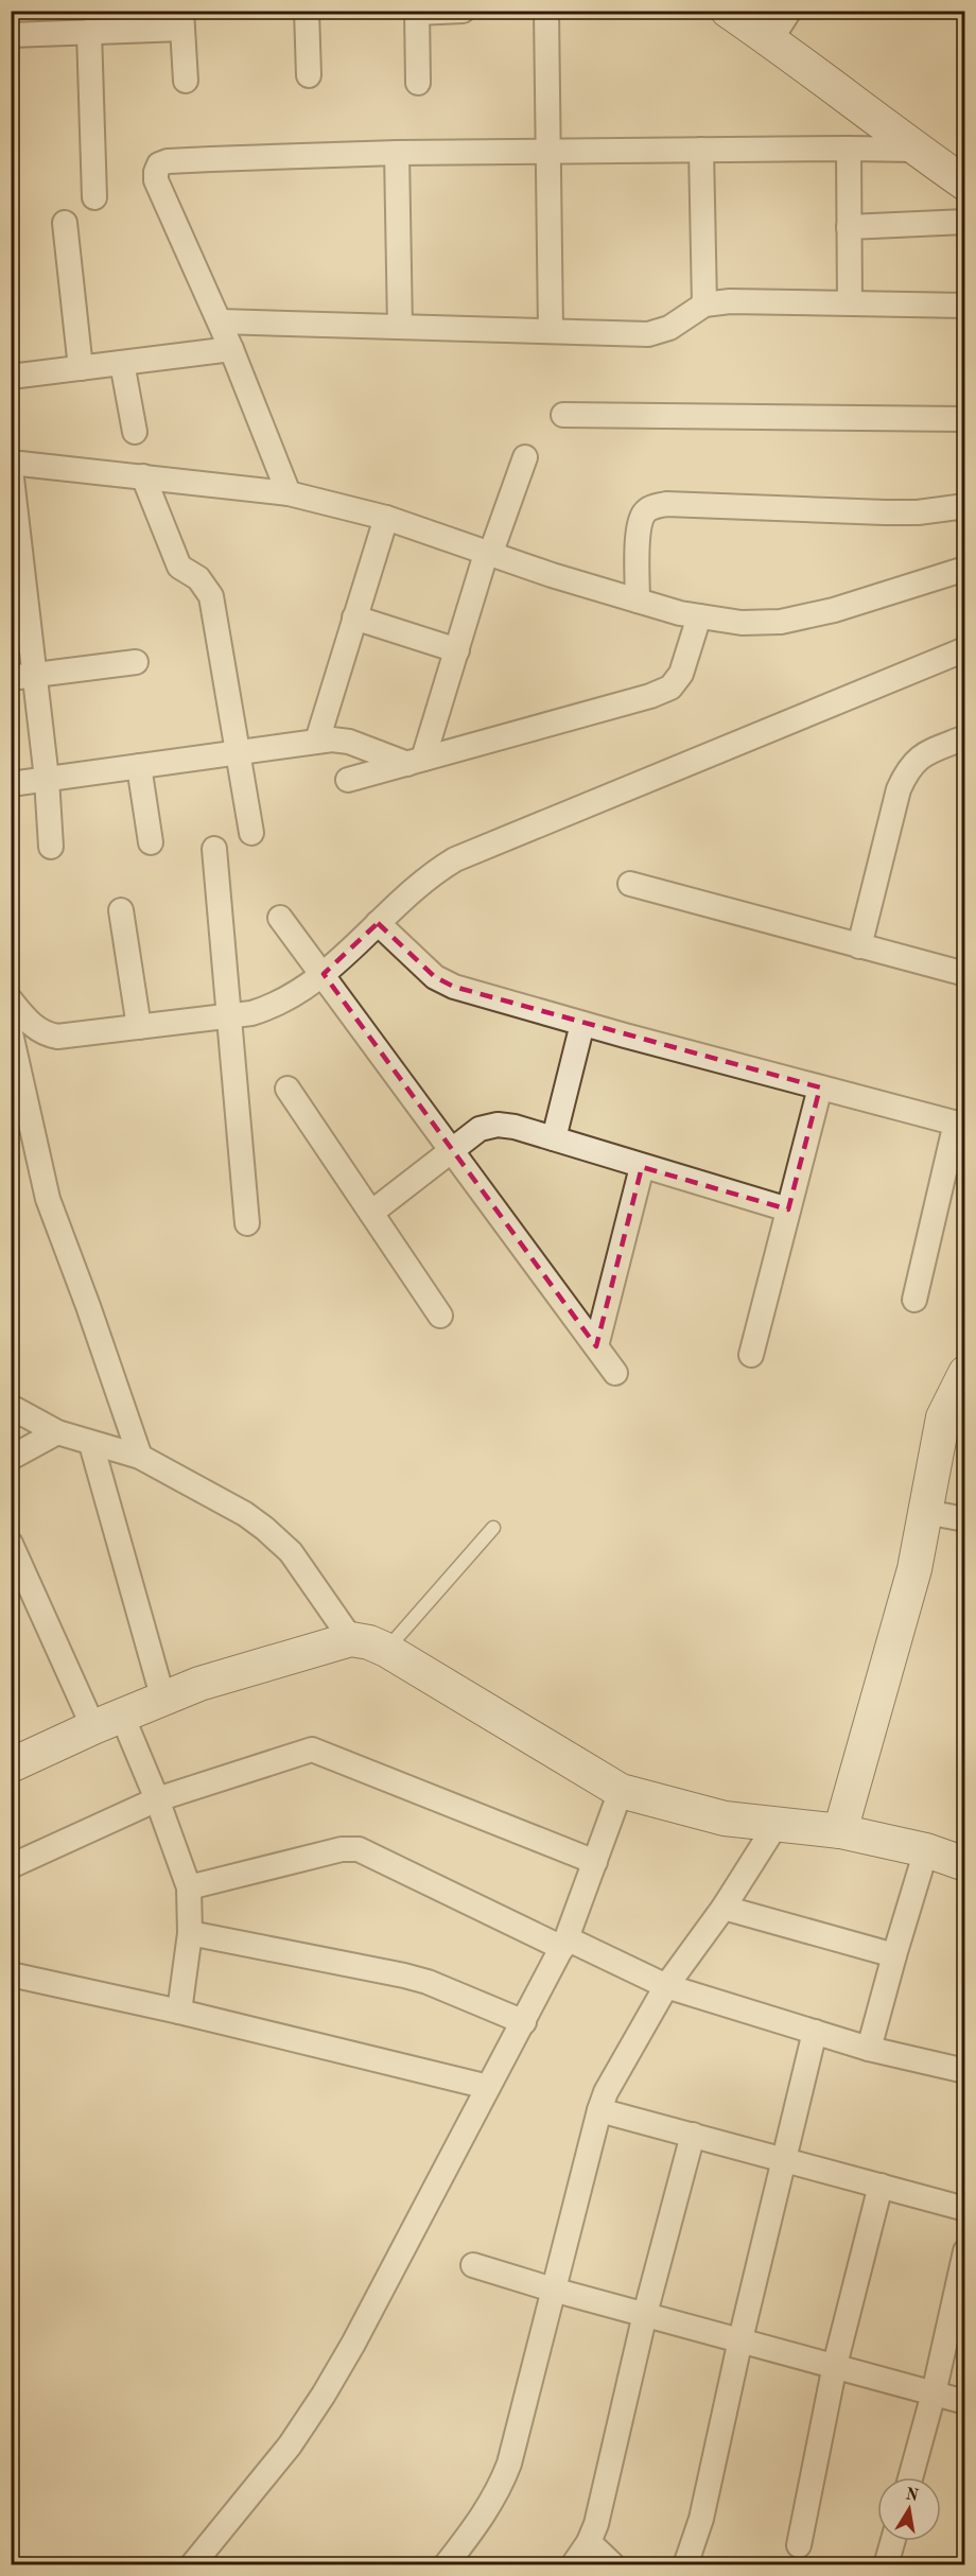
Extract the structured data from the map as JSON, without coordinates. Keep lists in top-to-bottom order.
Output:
{
  "north": "top"
}
